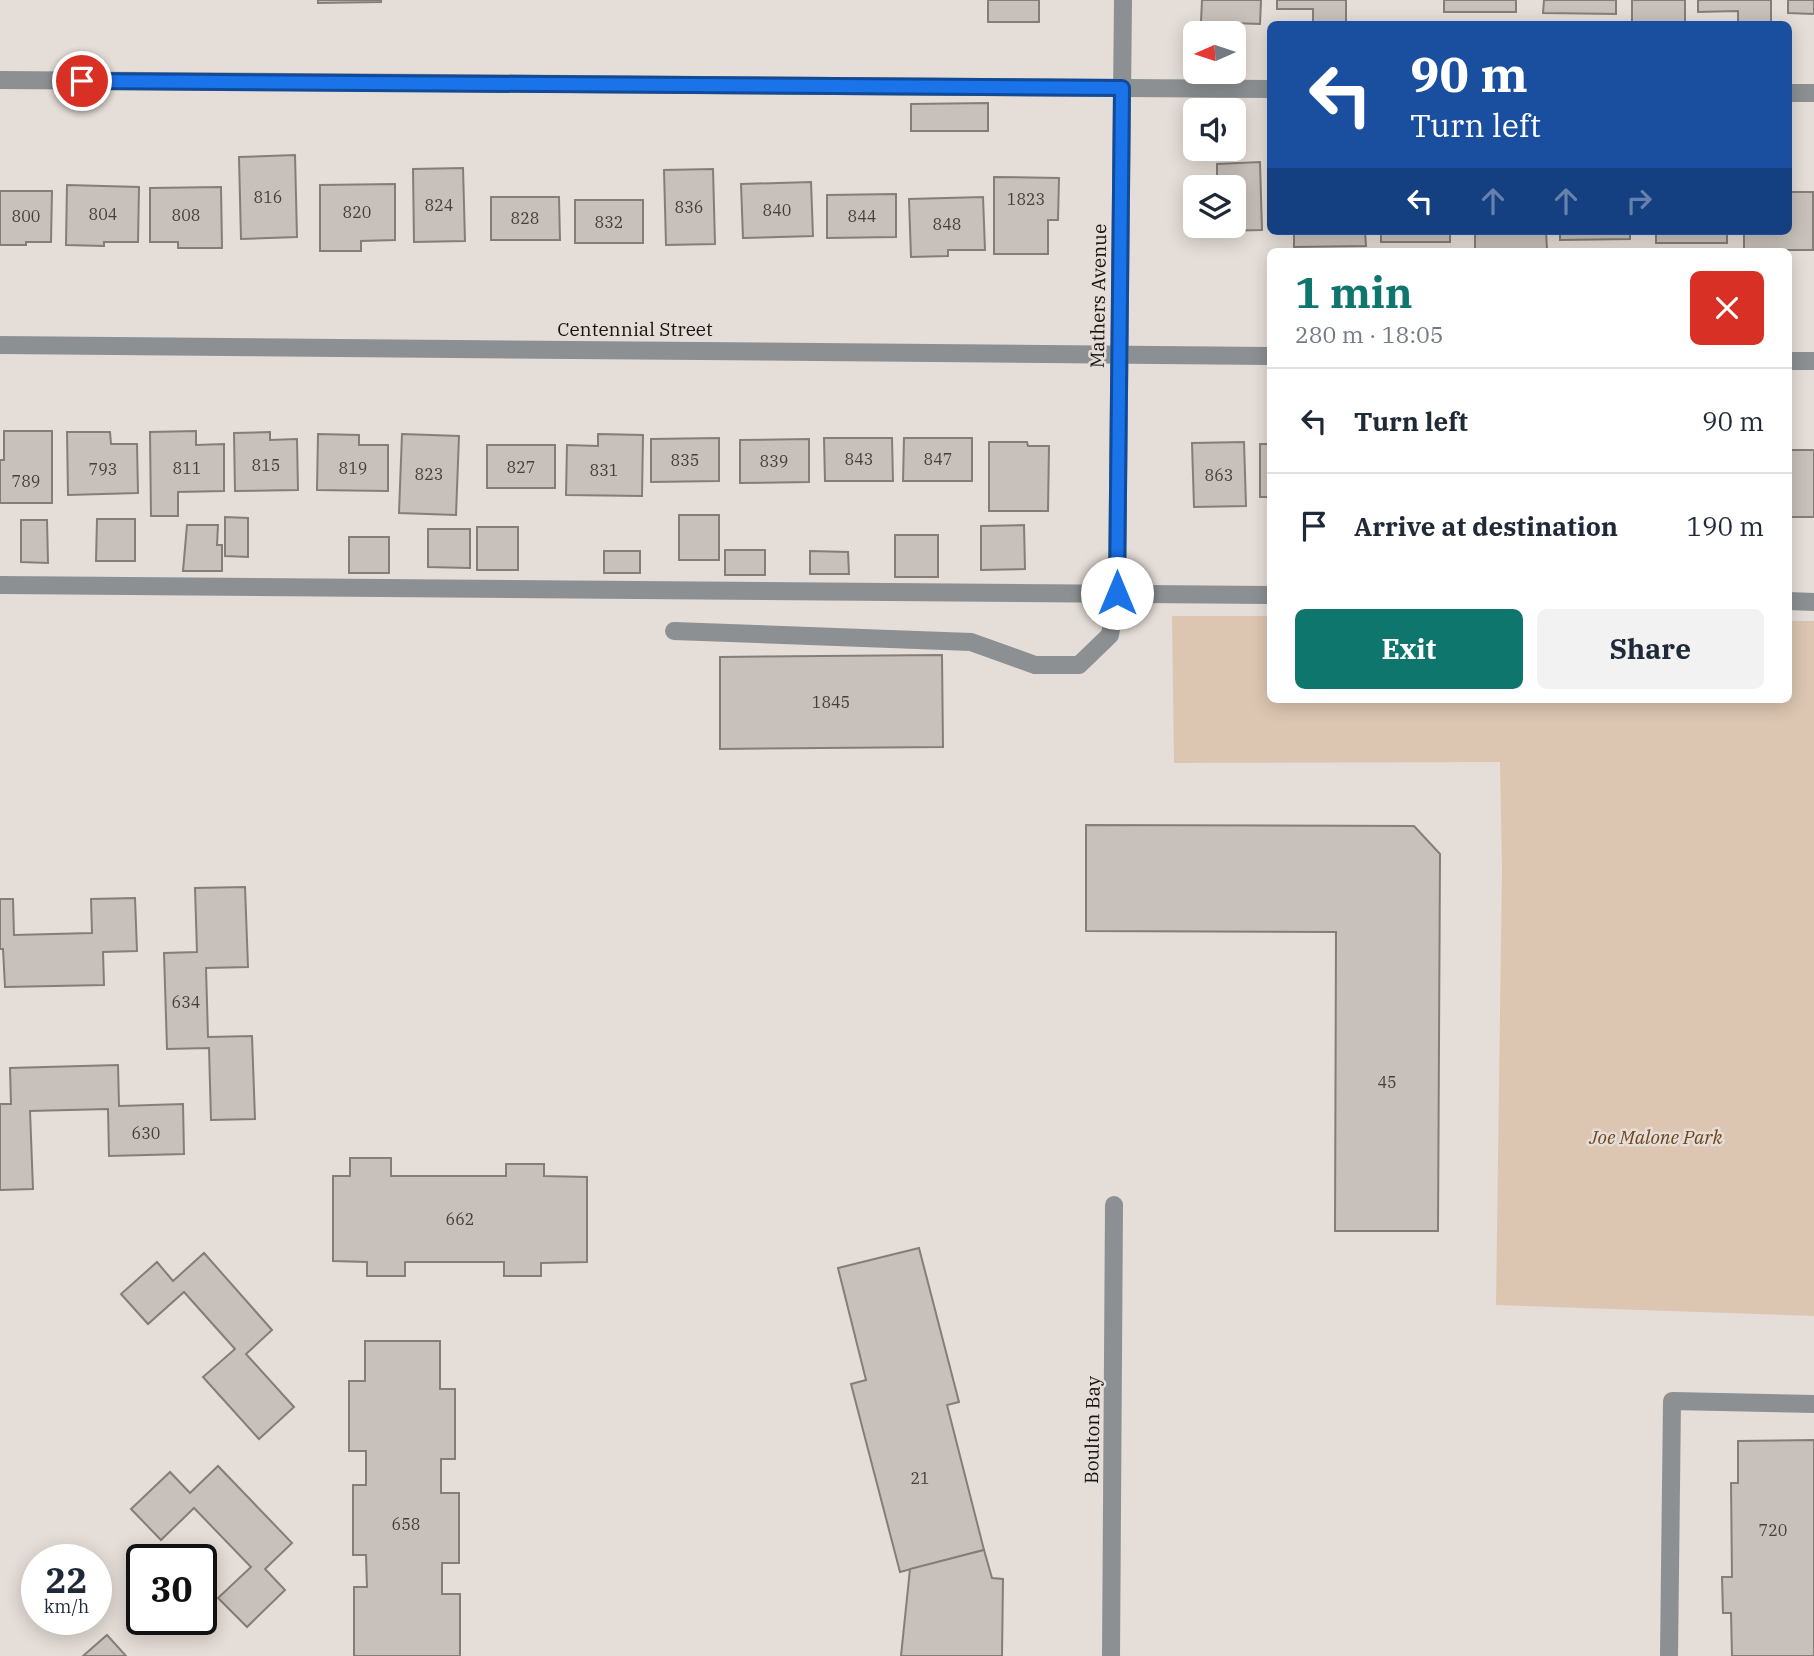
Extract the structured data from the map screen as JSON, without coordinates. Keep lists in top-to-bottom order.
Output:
{
  "streets": {
    "street": ["Mathers Avenue", "Centennial Street", "Boulton Bay"]
  },
  "crossings": [
    ["Mathers Avenue", "Centennial Street"]
  ],
  "parks": ["Joe Malone Park"],
  "house_numbers": [
    "816",
    "1823",
    "824",
    "836",
    "840",
    "820",
    "804",
    "808",
    "800",
    "844",
    "828",
    "832",
    "848",
    "843",
    "847",
    "835",
    "839",
    "815",
    "827",
    "811",
    "819",
    "793",
    "831",
    "823",
    "863",
    "789",
    "1845",
    "634",
    "45",
    "630",
    "662",
    "21",
    "658",
    "720"
  ],
  "north": "left",
  "page": {
    "turn": ["90 m", "Turn left"],
    "heading": ["1 min", "280 m · 18:05"],
    "list": [
      {
        "name": "Turn left",
        "value": "90 m"
      },
      {
        "name": "Arrive at destination",
        "value": "190 m"
      }
    ],
    "buttons": ["Exit", "Share"],
    "speed": "22 km/h",
    "limit": "30"
  }
}
